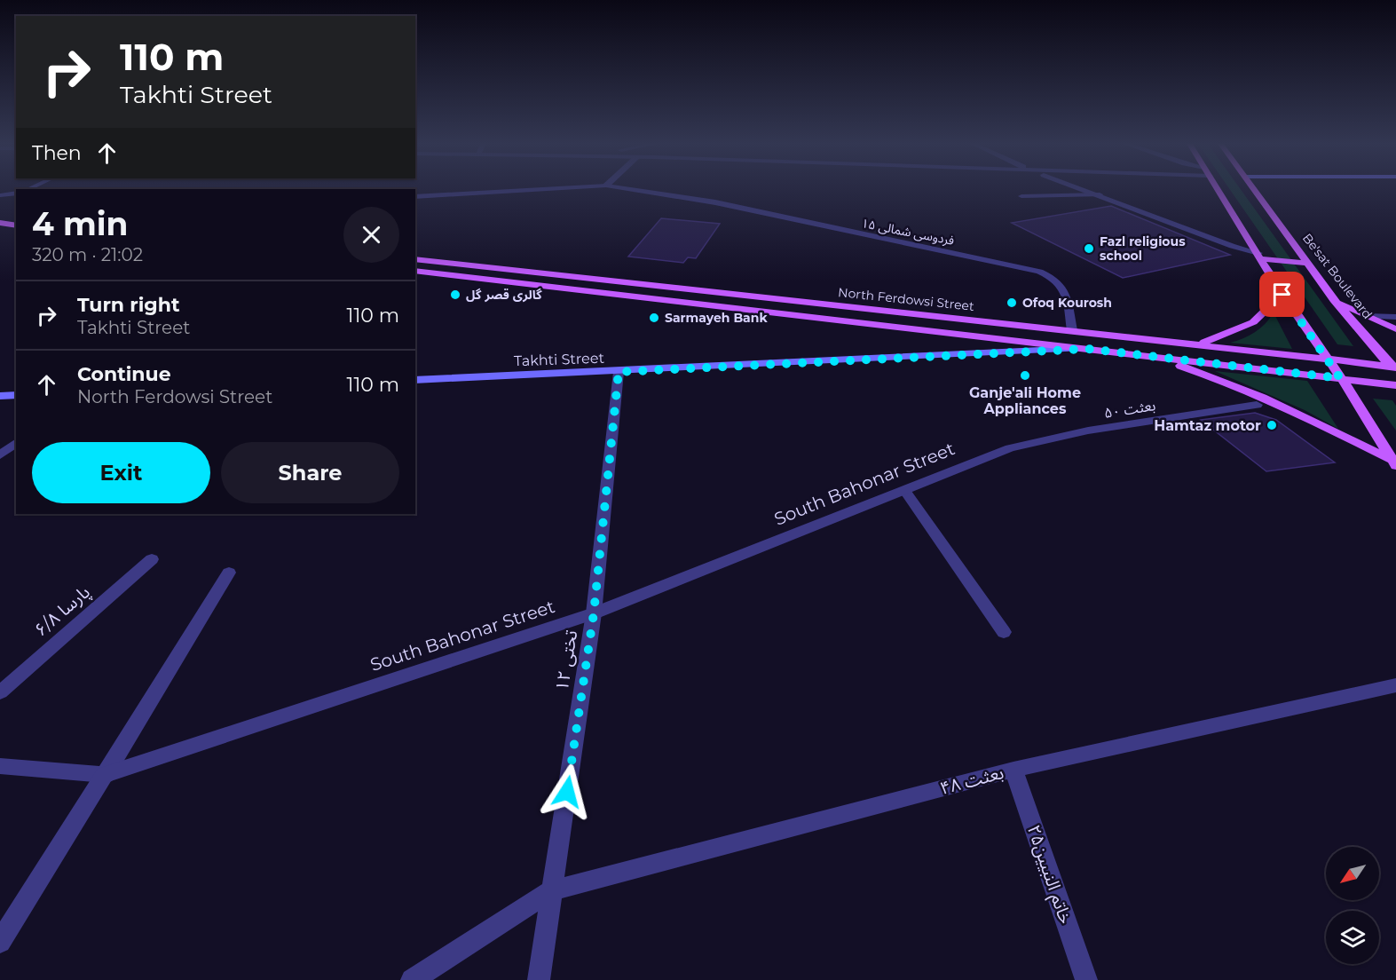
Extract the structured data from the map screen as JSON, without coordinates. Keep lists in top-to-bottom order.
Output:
{
  "streets": {
    "main road": ["Be'sat Boulevard", "North Ferdowsi Street", "Takhti Street"],
    "street": [
      "فردوسی شمالی ۱۵",
      "بعثت ۵۰",
      "South Bahonar Street",
      "پارسا ۶/۸",
      "تختی ۱۲",
      "بعثت ۴۸",
      "خاتم النبیین۲۵"
    ]
  },
  "crossings": [
    ["فردوسی شمالی ۱۵", "North Ferdowsi Street"],
    ["Be'sat Boulevard", "North Ferdowsi Street"],
    ["North Ferdowsi Street", "Takhti Street"],
    ["Takhti Street", "تختی ۱۲"],
    ["بعثت ۵۰", "South Bahonar Street"],
    ["South Bahonar Street", "تختی ۱۲"],
    ["تختی ۱۲", "بعثت ۴۸"],
    ["بعثت ۴۸", "خاتم النبیین۲۵"]
  ],
  "places": [
    "Fazl religious school",
    "گالری قصر گل",
    "Ofoq Kourosh",
    "Sarmayeh Bank",
    "Ganje'ali Home Appliances",
    "Hamtaz motor"
  ],
  "north": "bottom left",
  "page": {
    "turn": ["110 m", "Takhti Street"],
    "then": "Then",
    "heading": ["4 min", "320 m · 21:02"],
    "list": [
      {
        "name": "Turn right",
        "note": "Takhti Street",
        "value": "110 m"
      },
      {
        "name": "Continue",
        "note": "North Ferdowsi Street",
        "value": "110 m"
      }
    ],
    "buttons": ["Exit", "Share"]
  }
}
